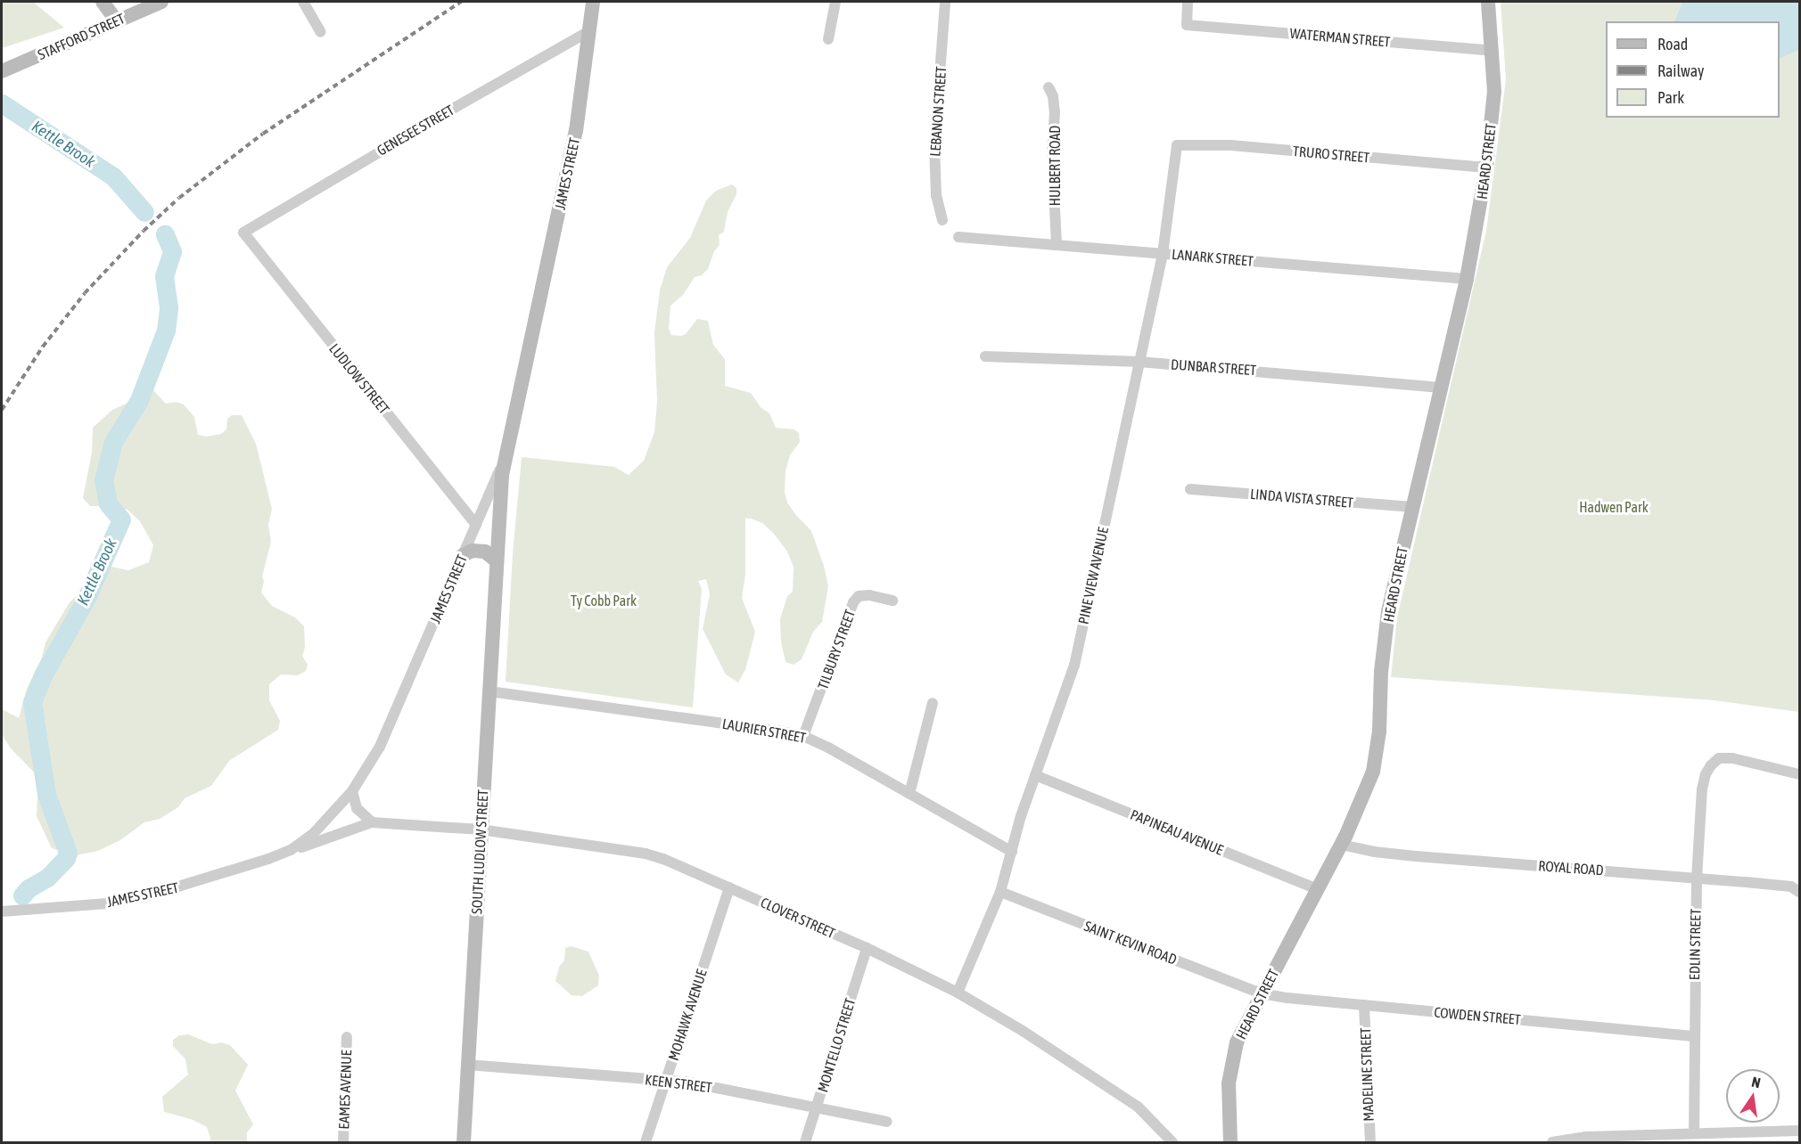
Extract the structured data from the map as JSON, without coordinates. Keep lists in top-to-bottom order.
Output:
{
  "streets": {
    "main road": [
      "STAFFORD STREET",
      "HEARD STREET",
      "JAMES STREET",
      "SOUTH LUDLOW STREET"
    ],
    "street": [
      "WATERMAN STREET",
      "LEBANON STREET",
      "GENESEE STREET",
      "TRURO STREET",
      "HULBERT ROAD",
      "LANARK STREET",
      "DUNBAR STREET",
      "LUDLOW STREET",
      "LINDA VISTA STREET",
      "PINE VIEW AVENUE",
      "TILBURY STREET",
      "LAURIER STREET",
      "PAPINEAU AVENUE",
      "ROYAL ROAD",
      "CLOVER STREET",
      "SAINT KEVIN ROAD",
      "EDLIN STREET",
      "MOHAWK AVENUE",
      "COWDEN STREET",
      "MONTELLO STREET",
      "MADELINE STREET",
      "KEEN STREET",
      "EAMES AVENUE"
    ]
  },
  "crossings": [
    ["WATERMAN STREET", "HEARD STREET"],
    ["GENESEE STREET", "JAMES STREET"],
    ["GENESEE STREET", "LUDLOW STREET"],
    ["TRURO STREET", "HEARD STREET"],
    ["TRURO STREET", "PINE VIEW AVENUE"],
    ["HEARD STREET", "LANARK STREET"],
    ["HEARD STREET", "DUNBAR STREET"],
    ["HEARD STREET", "LINDA VISTA STREET"],
    ["HEARD STREET", "PAPINEAU AVENUE"],
    ["HEARD STREET", "ROYAL ROAD"],
    ["HEARD STREET", "SAINT KEVIN ROAD"],
    ["HEARD STREET", "COWDEN STREET"],
    ["HULBERT ROAD", "LANARK STREET"],
    ["JAMES STREET", "LUDLOW STREET"],
    ["JAMES STREET", "SOUTH LUDLOW STREET"],
    ["JAMES STREET", "CLOVER STREET"],
    ["LANARK STREET", "PINE VIEW AVENUE"],
    ["DUNBAR STREET", "PINE VIEW AVENUE"],
    ["PINE VIEW AVENUE", "LAURIER STREET"],
    ["PINE VIEW AVENUE", "PAPINEAU AVENUE"],
    ["PINE VIEW AVENUE", "CLOVER STREET"],
    ["PINE VIEW AVENUE", "SAINT KEVIN ROAD"],
    ["TILBURY STREET", "LAURIER STREET"],
    ["LAURIER STREET", "SOUTH LUDLOW STREET"],
    ["SOUTH LUDLOW STREET", "CLOVER STREET"],
    ["SOUTH LUDLOW STREET", "KEEN STREET"],
    ["ROYAL ROAD", "EDLIN STREET"],
    ["CLOVER STREET", "MOHAWK AVENUE"],
    ["CLOVER STREET", "MONTELLO STREET"],
    ["SAINT KEVIN ROAD", "COWDEN STREET"],
    ["EDLIN STREET", "COWDEN STREET"],
    ["MOHAWK AVENUE", "KEEN STREET"],
    ["COWDEN STREET", "MADELINE STREET"],
    ["MONTELLO STREET", "KEEN STREET"]
  ],
  "water": ["Kettle Brook"],
  "parks": ["Hadwen Park", "Ty Cobb Park"],
  "legend": ["Road", "Railway", "Park"],
  "north": "top"
}
